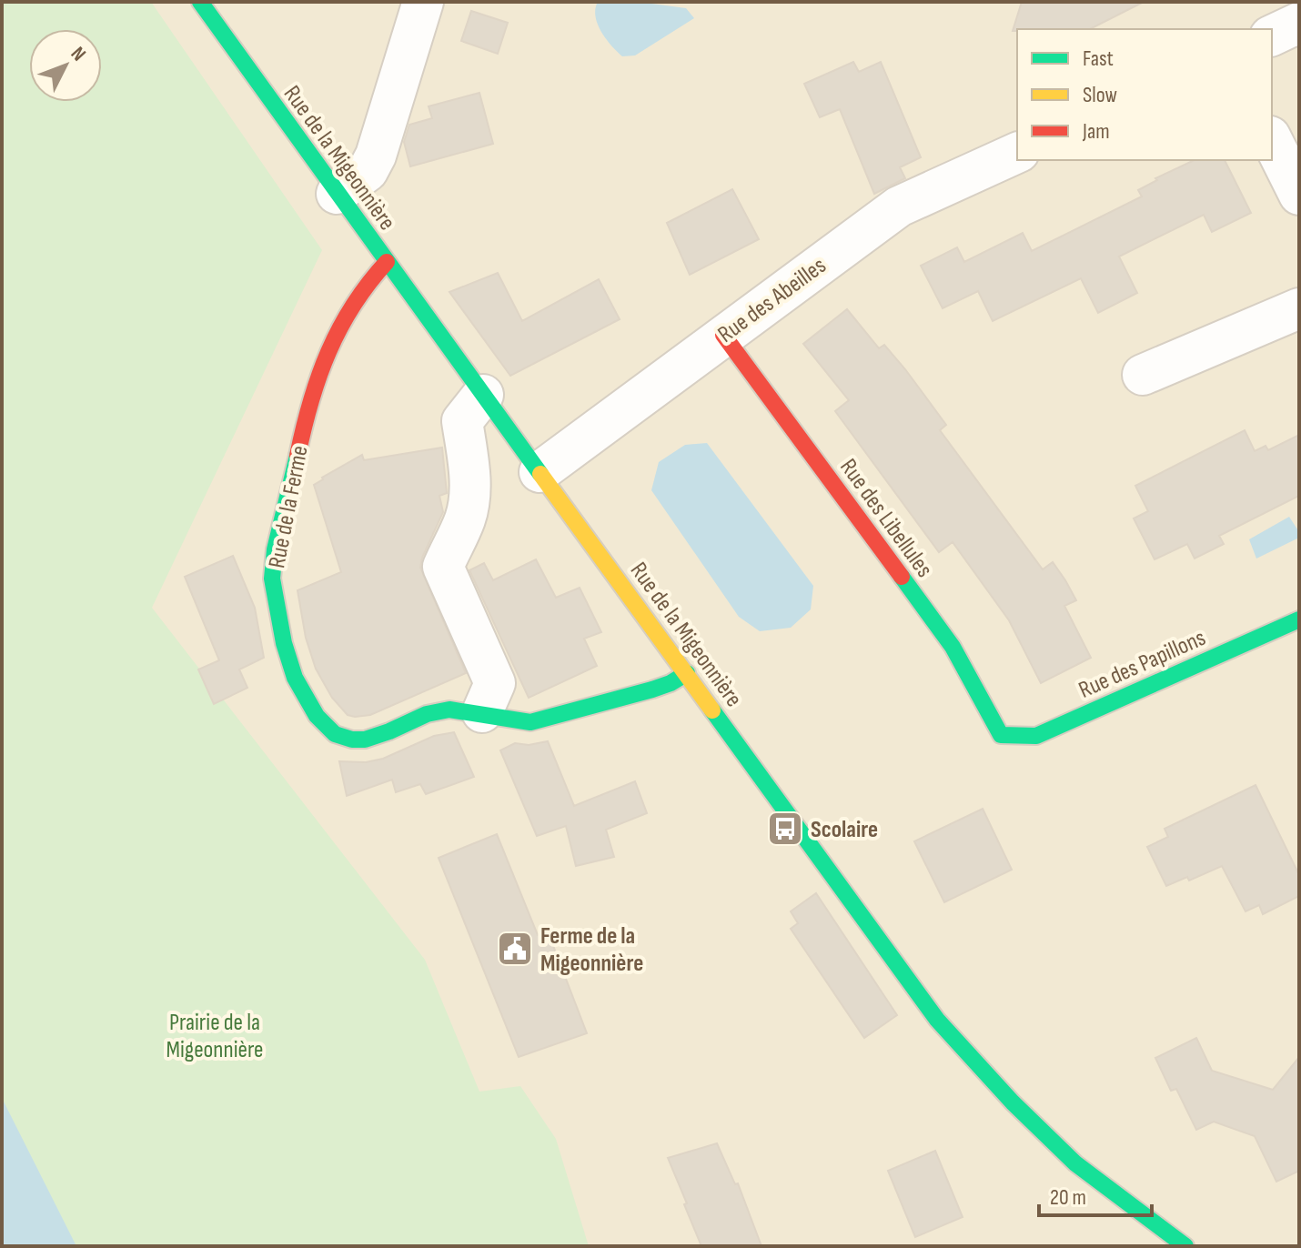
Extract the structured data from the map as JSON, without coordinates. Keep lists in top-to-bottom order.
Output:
{
  "streets": {
    "street": [
      "Rue de la Migeonnière",
      "Rue des Abeilles",
      "Rue de la Ferme",
      "Rue des Libellules",
      "Rue des Papillons"
    ]
  },
  "crossings": [
    ["Rue de la Migeonnière", "Rue des Abeilles"],
    ["Rue de la Migeonnière", "Rue de la Ferme"],
    ["Rue des Abeilles", "Rue des Libellules"],
    ["Rue des Libellules", "Rue des Papillons"]
  ],
  "parks": ["Prairie de la Migeonnière"],
  "places": {
    "bus stop": ["Scolaire"],
    "public building": ["Ferme de la Migeonnière"]
  },
  "legend": ["Fast", "Slow", "Jam"],
  "scale_bar": "20 m",
  "north": "top right"
}
